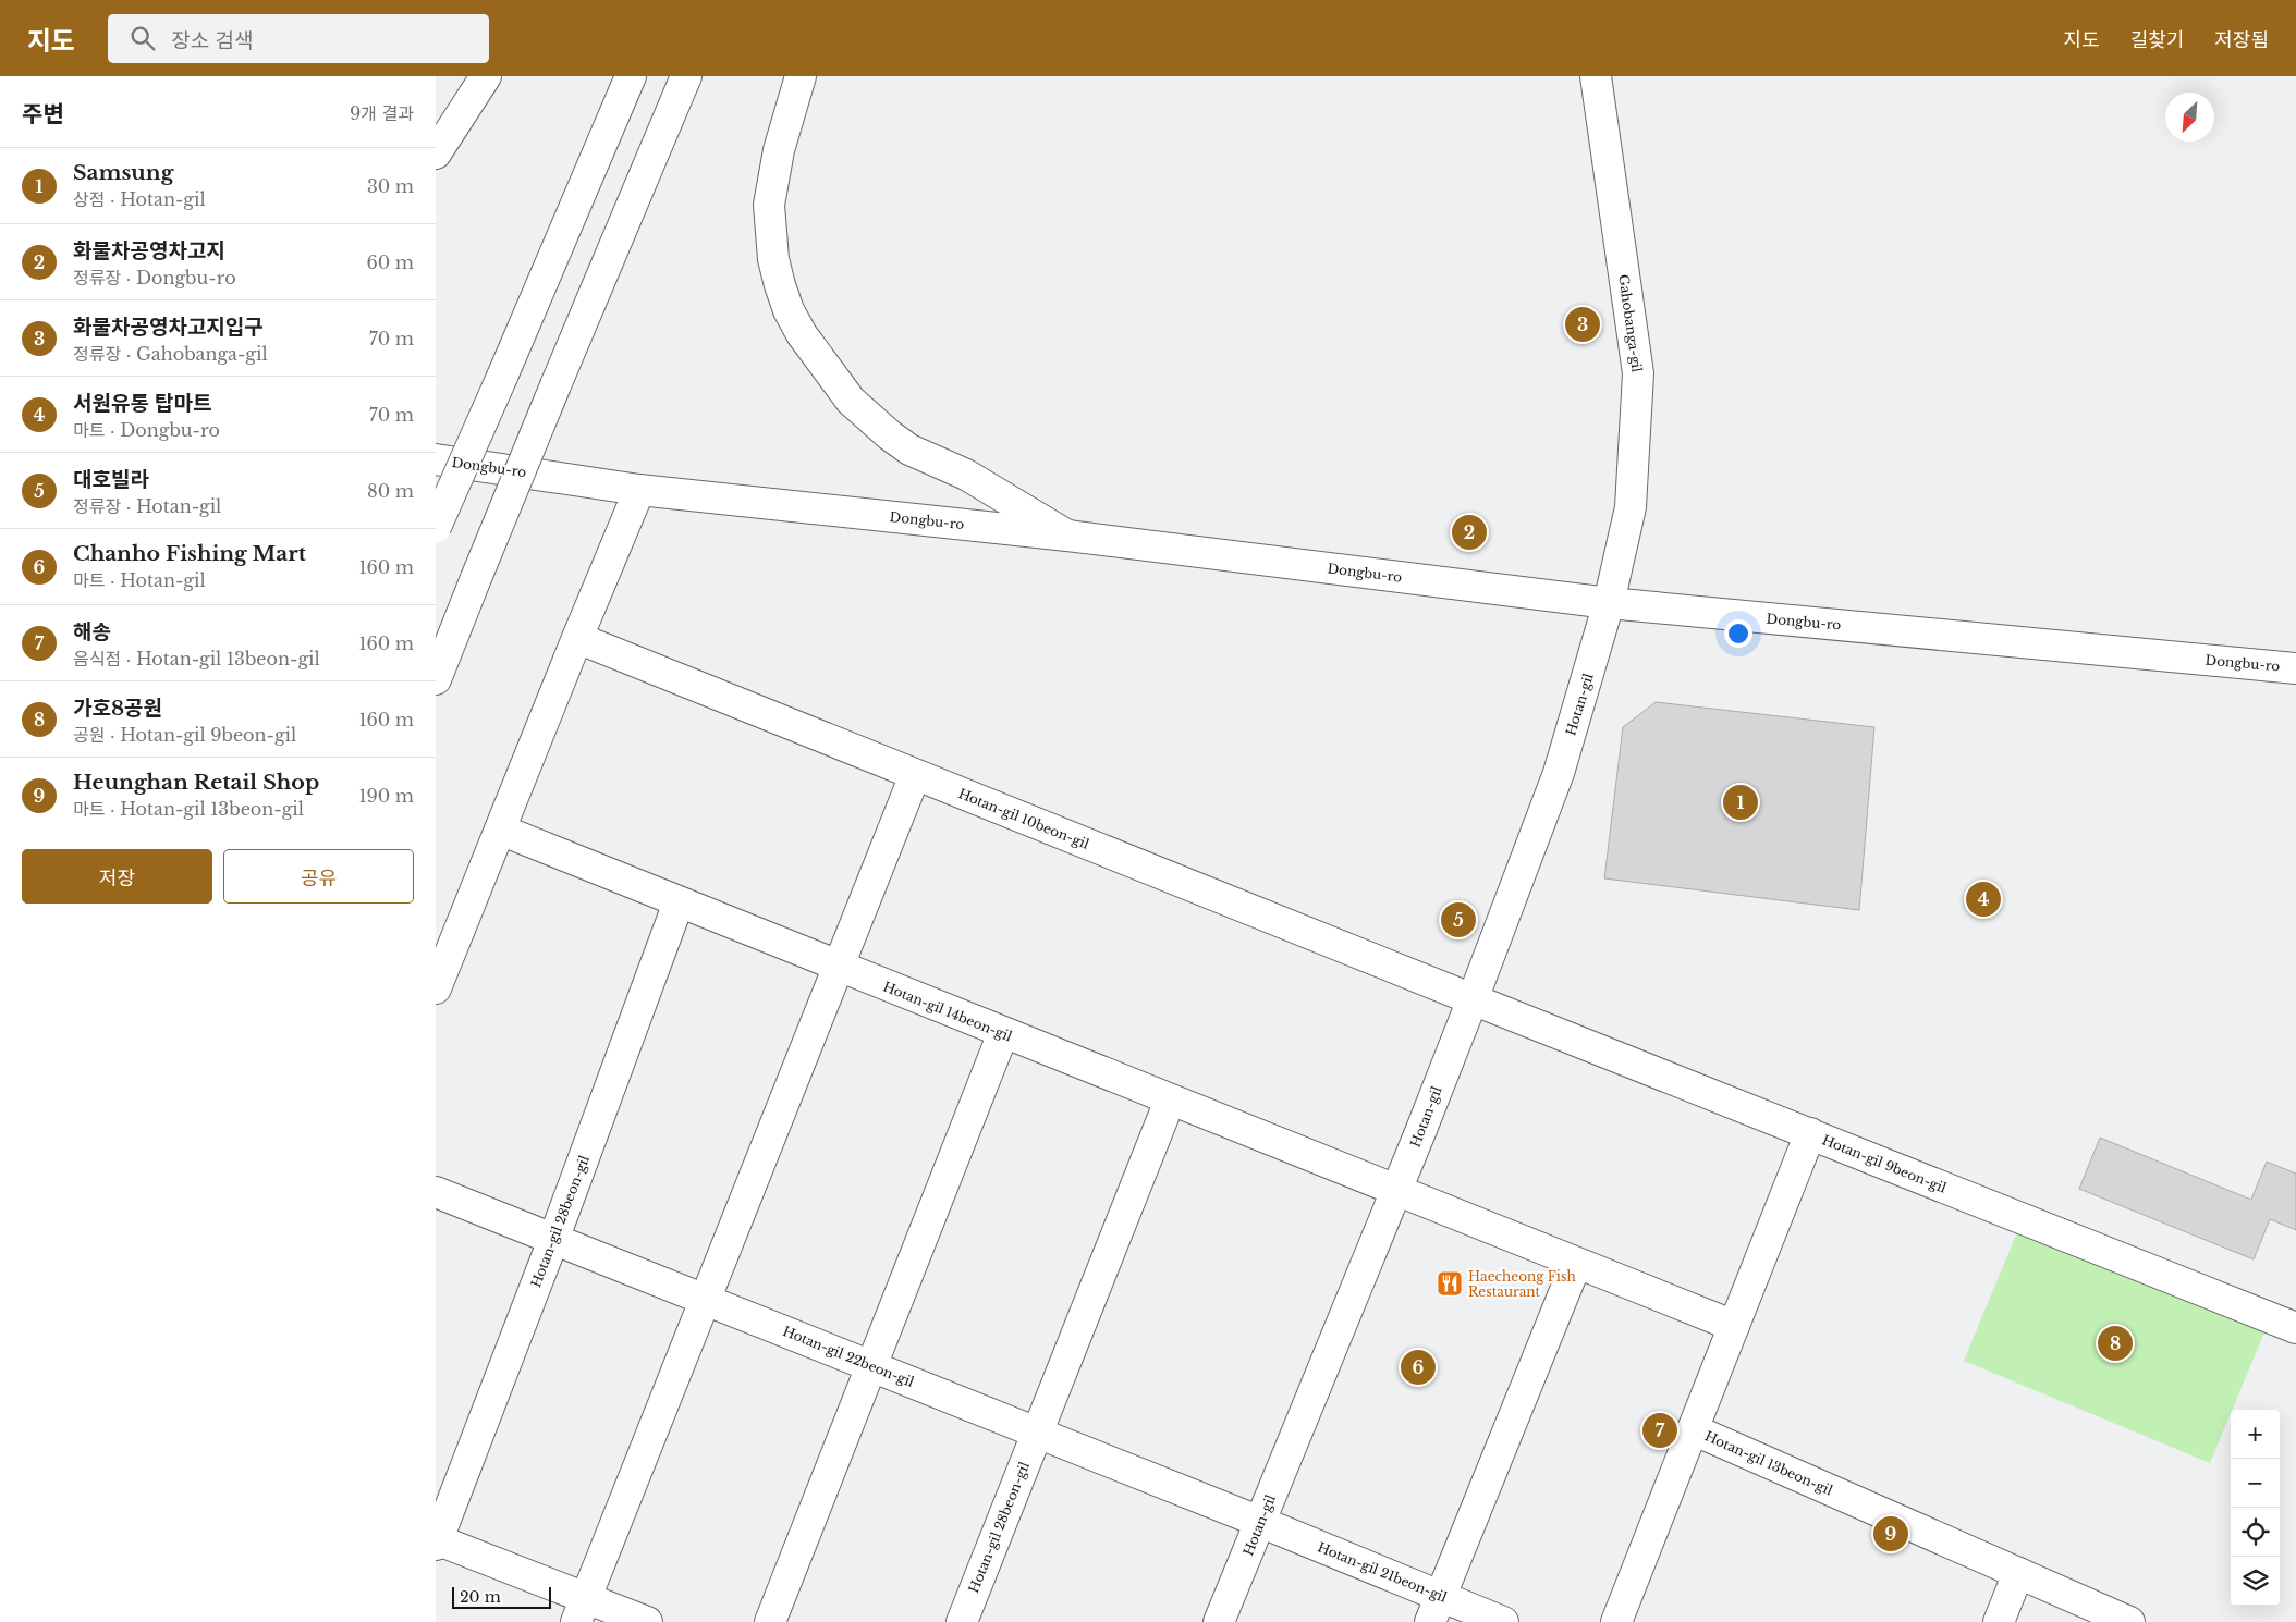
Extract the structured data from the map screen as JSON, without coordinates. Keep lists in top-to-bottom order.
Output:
{
  "streets": {
    "main road": [
      "Gahobanga-gil",
      "Dongbu-ro",
      "Hotan-gil",
      "Hotan-gil 10beon-gil",
      "Hotan-gil 14beon-gil",
      "Hotan-gil 9beon-gil",
      "Hotan-gil 28beon-gil",
      "Hotan-gil 22beon-gil",
      "Hotan-gil 13beon-gil",
      "Hotan-gil 21beon-gil"
    ]
  },
  "crossings": [
    ["Gahobanga-gil", "Dongbu-ro"],
    ["Gahobanga-gil", "Hotan-gil"],
    ["Dongbu-ro", "Hotan-gil"],
    ["Hotan-gil", "Hotan-gil 10beon-gil"],
    ["Hotan-gil", "Hotan-gil 14beon-gil"],
    ["Hotan-gil", "Hotan-gil 9beon-gil"],
    ["Hotan-gil", "Hotan-gil 22beon-gil"],
    ["Hotan-gil", "Hotan-gil 21beon-gil"],
    ["Hotan-gil 10beon-gil", "Hotan-gil 9beon-gil"],
    ["Hotan-gil 14beon-gil", "Hotan-gil 28beon-gil"],
    ["Hotan-gil 9beon-gil", "Hotan-gil 13beon-gil"],
    ["Hotan-gil 28beon-gil", "Hotan-gil 22beon-gil"],
    ["Hotan-gil 22beon-gil", "Hotan-gil 21beon-gil"]
  ],
  "places": {
    "restaurant": ["Haecheong Fish Restaurant"]
  },
  "scale_bar": "20 m",
  "north": "bottom left",
  "page": {
    "header": "지도",
    "search": "장소 검색",
    "nav": ["지도", "길찾기", "저장됨"],
    "heading": ["주변", "9개 결과"],
    "list": [
      {
        "mark": "1",
        "name": "Samsung",
        "note": "상점 · Hotan-gil",
        "value": "30 m"
      },
      {
        "mark": "2",
        "name": "화물차공영차고지",
        "note": "정류장 · Dongbu-ro",
        "value": "60 m"
      },
      {
        "mark": "3",
        "name": "화물차공영차고지입구",
        "note": "정류장 · Gahobanga-gil",
        "value": "70 m"
      },
      {
        "mark": "4",
        "name": "서원유통 탑마트",
        "note": "마트 · Dongbu-ro",
        "value": "70 m"
      },
      {
        "mark": "5",
        "name": "대호빌라",
        "note": "정류장 · Hotan-gil",
        "value": "80 m"
      },
      {
        "mark": "6",
        "name": "Chanho Fishing Mart",
        "note": "마트 · Hotan-gil",
        "value": "160 m"
      },
      {
        "mark": "7",
        "name": "해송",
        "note": "음식점 · Hotan-gil 13beon-gil",
        "value": "160 m"
      },
      {
        "mark": "8",
        "name": "가호8공원",
        "note": "공원 · Hotan-gil 9beon-gil",
        "value": "160 m"
      },
      {
        "mark": "9",
        "name": "Heunghan Retail Shop",
        "note": "마트 · Hotan-gil 13beon-gil",
        "value": "190 m"
      }
    ],
    "pins": [
      "3",
      "2",
      "1",
      "4",
      "5",
      "8",
      "6",
      "7",
      "9"
    ],
    "buttons": ["저장", "공유"],
    "map_buttons": ["+", "−"],
    "scale": "20 m"
  }
}
